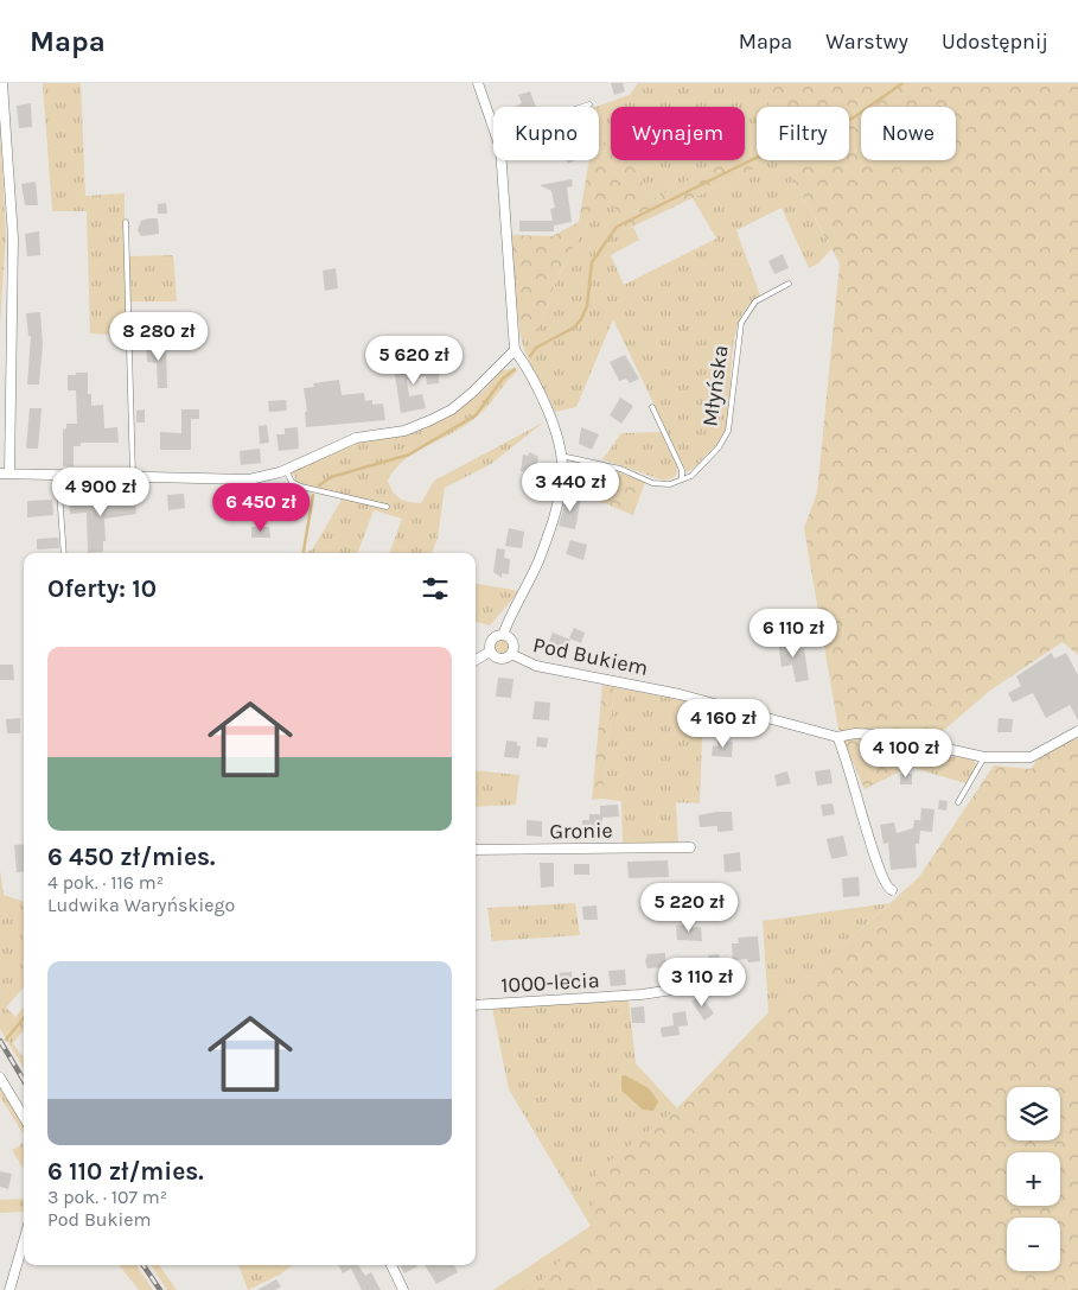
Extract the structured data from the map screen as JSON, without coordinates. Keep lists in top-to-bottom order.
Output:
{
  "streets": {
    "street": ["Pod Bukiem", "Gronie", "1000-lecia"],
    "lane": ["Młyńska"]
  },
  "page": {
    "header": "Mapa",
    "nav": ["Mapa", "Warstwy", "Udostępnij"],
    "chip": [
      "Kupno",
      "Wynajem",
      "Filtry",
      "Nowe"
    ],
    "price": [
      "8 280 zł",
      "5 620 zł",
      "3 440 zł",
      "4 900 zł",
      "6 450 zł",
      "6 110 zł",
      "4 160 zł",
      "4 100 zł",
      "5 220 zł",
      "3 110 zł"
    ],
    "heading": "Oferty: 10",
    "list": [
      {
        "name": "6 450 zł/mies.",
        "note": "4 pok. · 116 m² · Ludwika Waryńskiego"
      },
      {
        "name": "6 110 zł/mies.",
        "note": "3 pok. · 107 m² · Pod Bukiem"
      }
    ],
    "map_buttons": ["+", "−"]
  }
}
